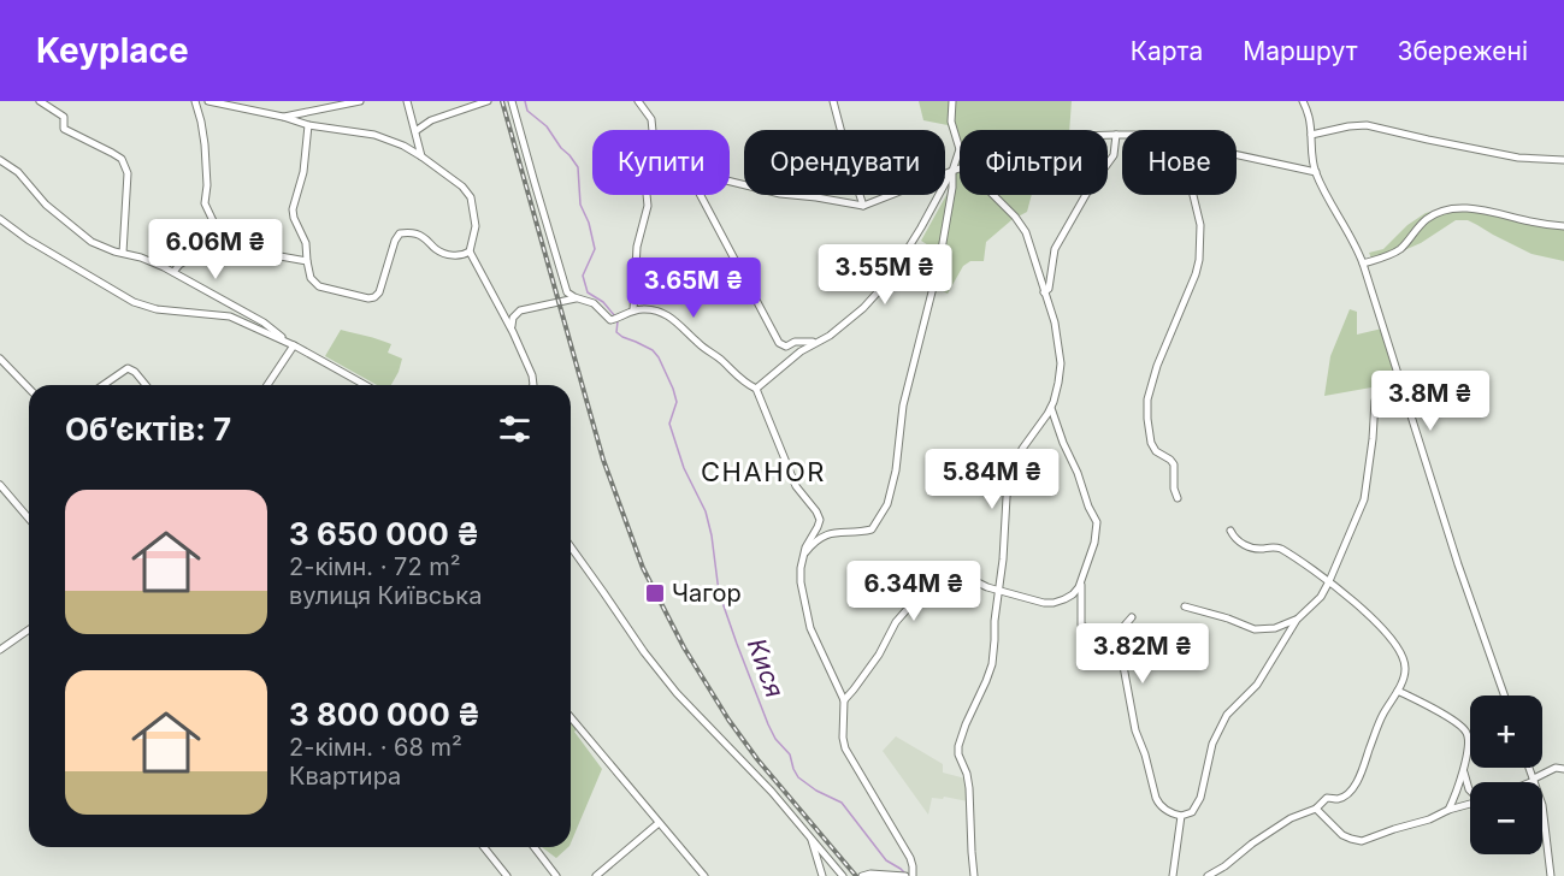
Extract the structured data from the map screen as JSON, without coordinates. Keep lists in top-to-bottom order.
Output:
{
  "districts": ["CHAHOR"],
  "water": ["Кися"],
  "places": {
    "transit": ["Чагор"]
  },
  "page": {
    "header": "Keyplace",
    "nav": ["Карта", "Маршрут", "Збережені"],
    "chip": [
      "Купити",
      "Орендувати",
      "Фільтри",
      "Нове"
    ],
    "price": [
      "6.06M ₴",
      "3.55M ₴",
      "3.65M ₴",
      "3.8M ₴",
      "5.84M ₴",
      "6.34M ₴",
      "3.82M ₴"
    ],
    "heading": "Об’єктів: 7",
    "list": [
      {
        "name": "3 650 000 ₴",
        "note": "2-кімн. · 72 m² · вулиця Київська"
      },
      {
        "name": "3 800 000 ₴",
        "note": "2-кімн. · 68 m² · Квартира"
      }
    ],
    "map_buttons": ["+", "−"]
  }
}
